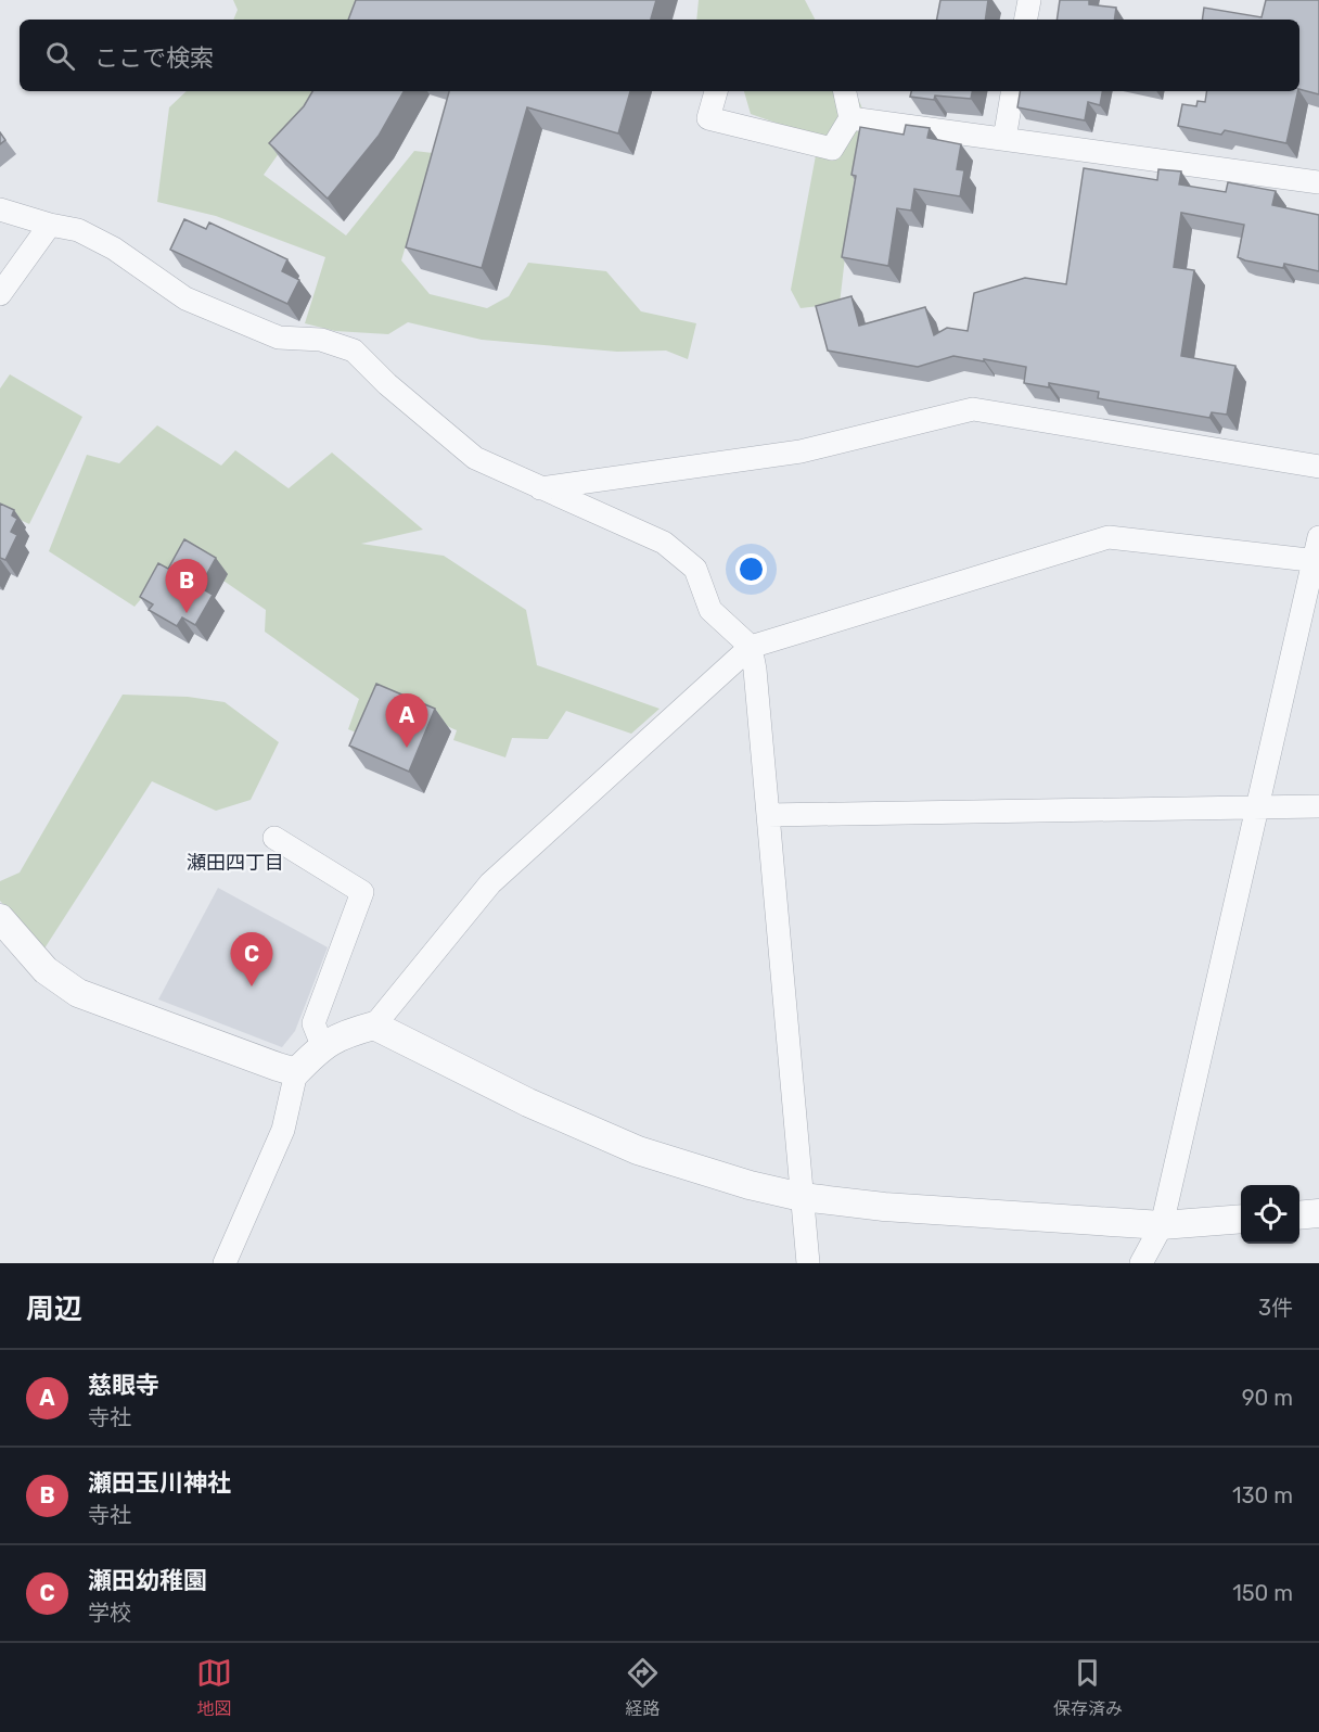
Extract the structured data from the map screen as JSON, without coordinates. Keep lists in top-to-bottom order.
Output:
{
  "districts": ["瀬田四丁目"],
  "page": {
    "search": "ここで検索",
    "pins": ["B", "A", "C"],
    "heading": ["周辺", "3件"],
    "list": [
      {
        "mark": "A",
        "name": "慈眼寺",
        "note": "寺社",
        "value": "90 m"
      },
      {
        "mark": "B",
        "name": "瀬田玉川神社",
        "note": "寺社",
        "value": "130 m"
      },
      {
        "mark": "C",
        "name": "瀬田幼稚園",
        "note": "学校",
        "value": "150 m"
      }
    ],
    "nav": ["地図", "経路", "保存済み"]
  }
}
